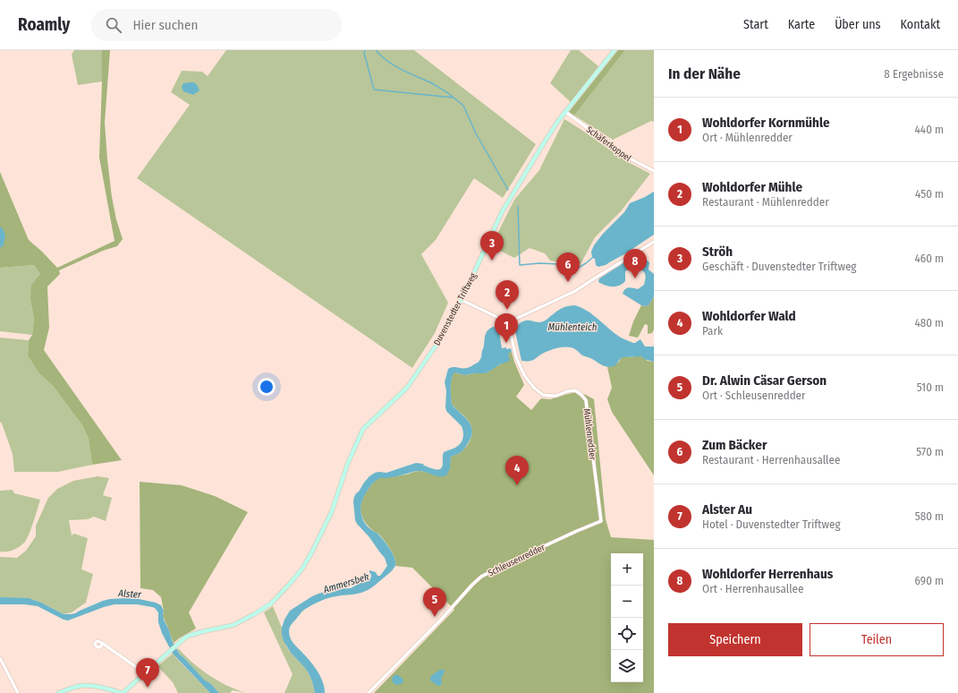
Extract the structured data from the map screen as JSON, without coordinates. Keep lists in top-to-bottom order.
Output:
{
  "streets": {
    "street": [
      "Schäferkoppel",
      "Duvenstedter Triftweg",
      "Mühlenredder",
      "Schleusenredder"
    ]
  },
  "crossings": [
    ["Schäferkoppel", "Duvenstedter Triftweg"],
    ["Mühlenredder", "Schleusenredder"]
  ],
  "water": ["Mühlenteich", "Ammersbek", "Alster"],
  "page": {
    "header": "Roamly",
    "search": "Hier suchen",
    "nav": [
      "Start",
      "Karte",
      "Über uns",
      "Kontakt"
    ],
    "heading": ["In der Nähe", "8 Ergebnisse"],
    "list": [
      {
        "mark": "1",
        "name": "Wohldorfer Kornmühle",
        "note": "Ort · Mühlenredder",
        "value": "440 m"
      },
      {
        "mark": "2",
        "name": "Wohldorfer Mühle",
        "note": "Restaurant · Mühlenredder",
        "value": "450 m"
      },
      {
        "mark": "3",
        "name": "Ströh",
        "note": "Geschäft · Duvenstedter Triftweg",
        "value": "460 m"
      },
      {
        "mark": "4",
        "name": "Wohldorfer Wald",
        "note": "Park",
        "value": "480 m"
      },
      {
        "mark": "5",
        "name": "Dr. Alwin Cäsar Gerson",
        "note": "Ort · Schleusenredder",
        "value": "510 m"
      },
      {
        "mark": "6",
        "name": "Zum Bäcker",
        "note": "Restaurant · Herrenhausallee",
        "value": "570 m"
      },
      {
        "mark": "7",
        "name": "Alster Au",
        "note": "Hotel · Duvenstedter Triftweg",
        "value": "580 m"
      },
      {
        "mark": "8",
        "name": "Wohldorfer Herrenhaus",
        "note": "Ort · Herrenhausallee",
        "value": "690 m"
      }
    ],
    "pins": [
      "3",
      "8",
      "6",
      "2",
      "1",
      "4",
      "5",
      "7"
    ],
    "map_buttons": ["+", "−"],
    "buttons": ["Speichern", "Teilen"]
  }
}
